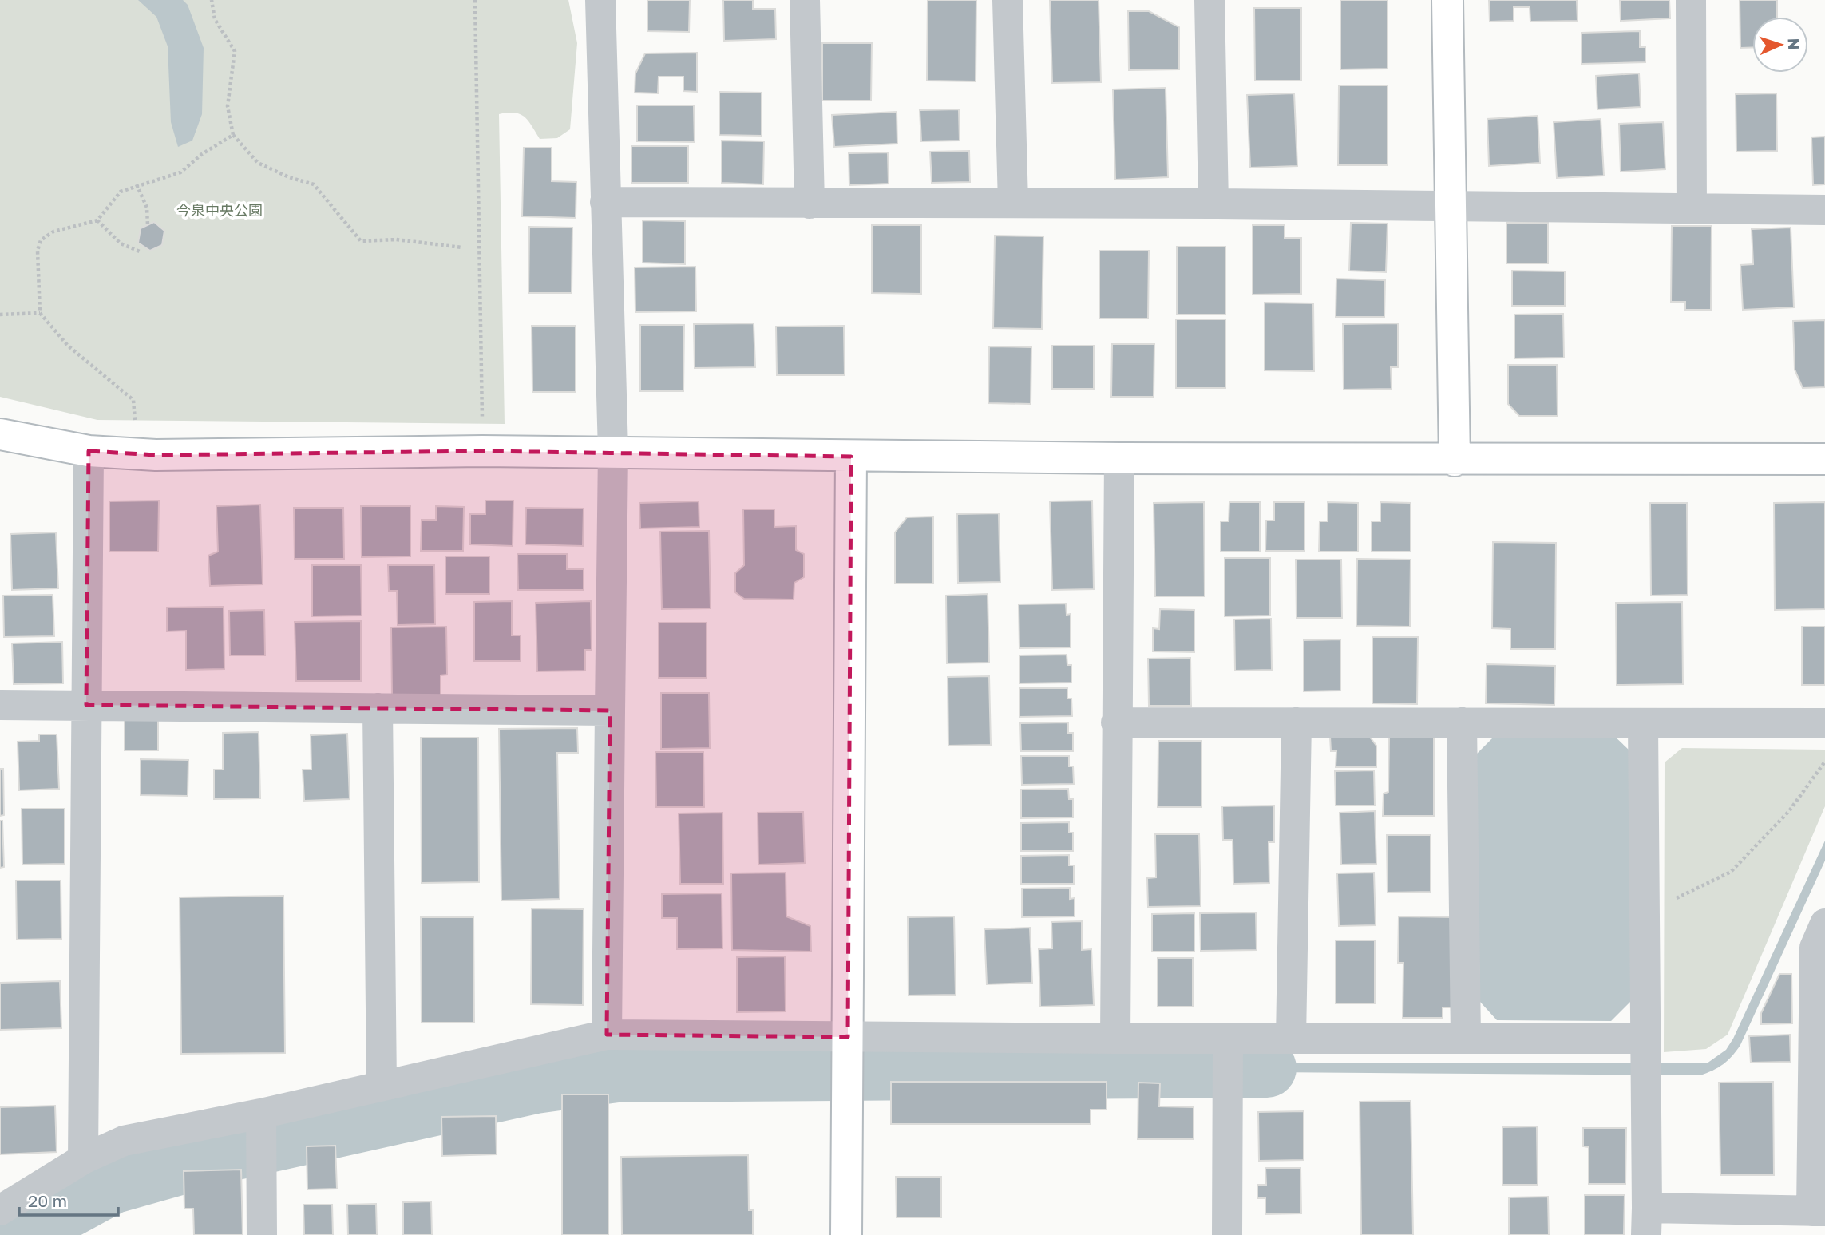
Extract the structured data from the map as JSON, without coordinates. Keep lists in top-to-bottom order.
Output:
{
  "parks": ["今泉中央公園"],
  "scale_bar": "20 m",
  "north": "right"
}
